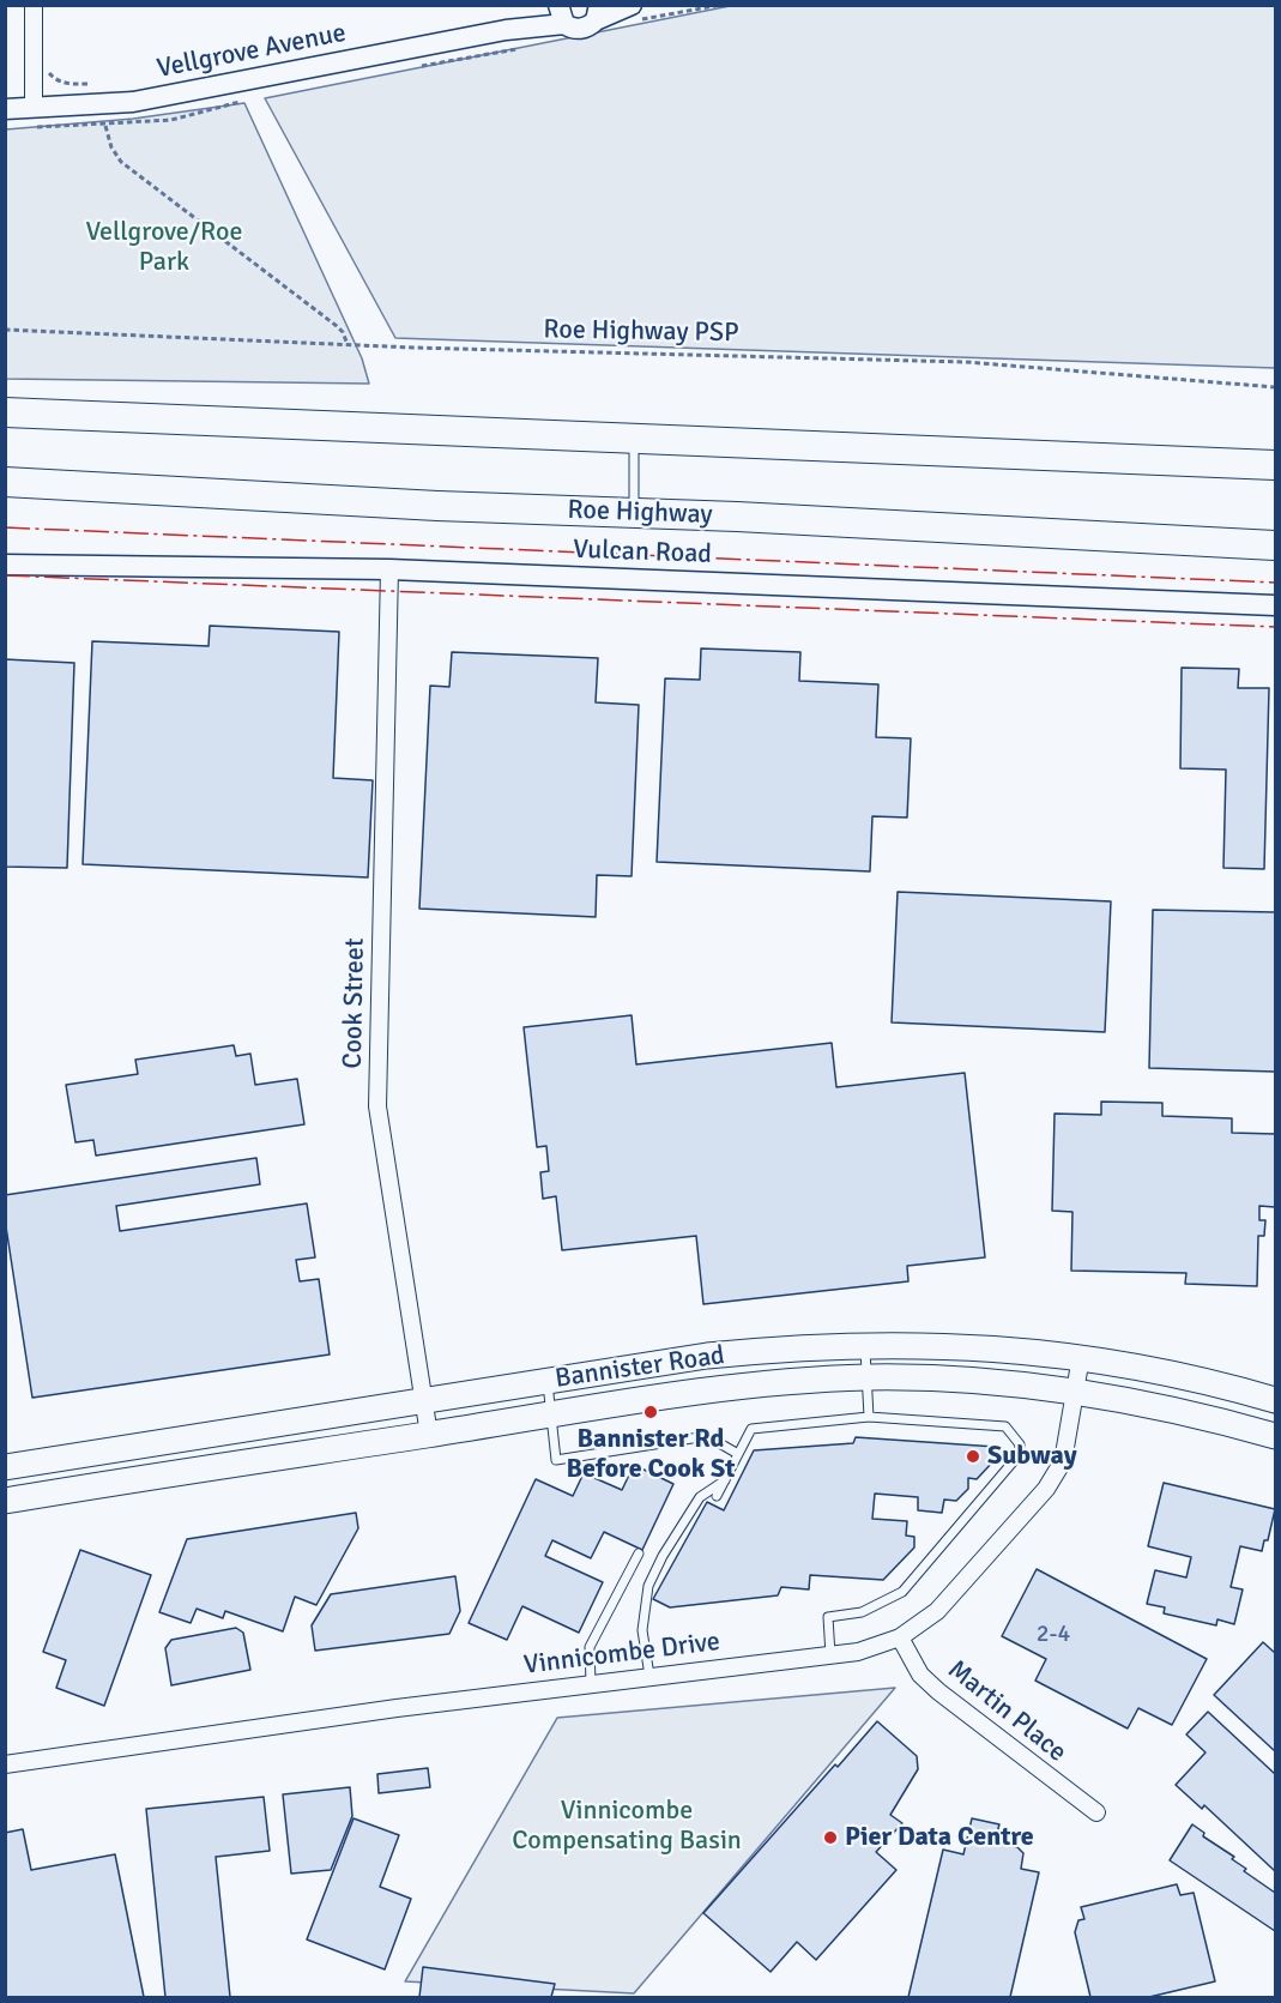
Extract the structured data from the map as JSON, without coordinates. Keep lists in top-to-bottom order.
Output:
{
  "streets": {
    "highway": ["Roe Highway"],
    "main road": ["Bannister Road"],
    "street": [
      "Vellgrove Avenue",
      "Vulcan Road",
      "Cook Street",
      "Vinnicombe Drive",
      "Martin Place"
    ],
    "path": ["Roe Highway PSP"]
  },
  "crossings": [
    ["Vulcan Road", "Cook Street"],
    ["Cook Street", "Bannister Road"],
    ["Bannister Road", "Vinnicombe Drive"],
    ["Vinnicombe Drive", "Martin Place"]
  ],
  "parks": ["Vellgrove/Roe Park", "Vinnicombe Compensating Basin"],
  "places": ["Bannister Rd Before Cook St", "Subway", "Pier Data Centre"],
  "house_numbers": ["2-4"]
}
